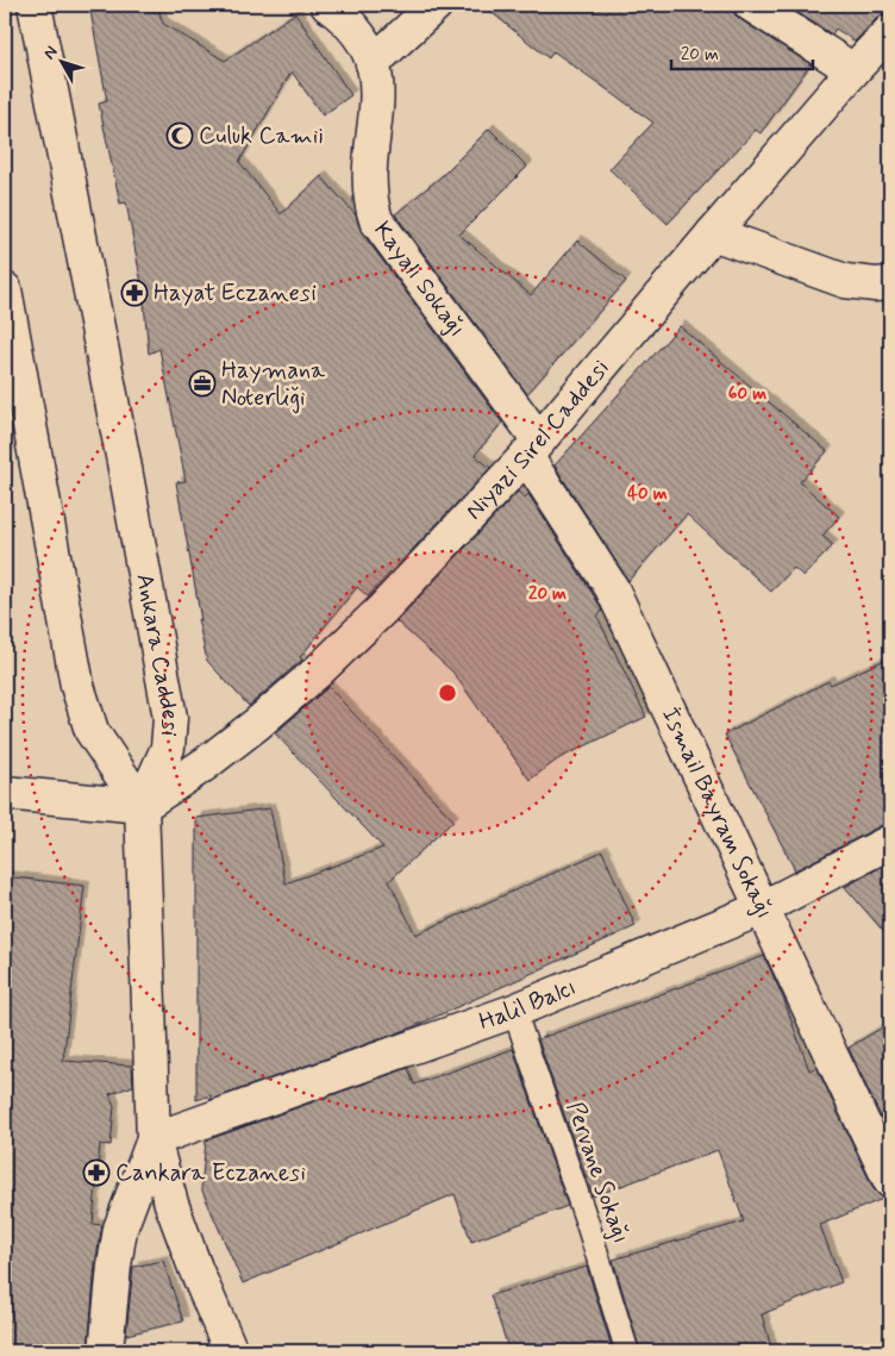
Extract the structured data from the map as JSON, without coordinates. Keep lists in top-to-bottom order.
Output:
{
  "streets": {
    "street": [
      "Kayalı Sokağı",
      "Niyazi Sirel Caddesi",
      "Ankara Caddesi",
      "İsmail Bayram Sokağı",
      "Halil Balcı"
    ],
    "lane": ["Pervane Sokağı"]
  },
  "crossings": [
    ["Kayalı Sokağı", "Niyazi Sirel Caddesi"],
    ["Kayalı Sokağı", "İsmail Bayram Sokağı"],
    ["Niyazi Sirel Caddesi", "Ankara Caddesi"],
    ["Niyazi Sirel Caddesi", "İsmail Bayram Sokağı"],
    ["İsmail Bayram Sokağı", "Halil Balcı"],
    ["Halil Balcı", "Pervane Sokağı"]
  ],
  "places": {
    "mosque": ["Culuk Camii"],
    "pharmacy": ["Hayat Eczanesi", "Cankara Eczanesi"],
    "office": ["Haymana Noterliği"]
  },
  "scale_bar": "20 m",
  "north": "top left",
  "rings": ["60 m", "40 m", "20 m"]
}
